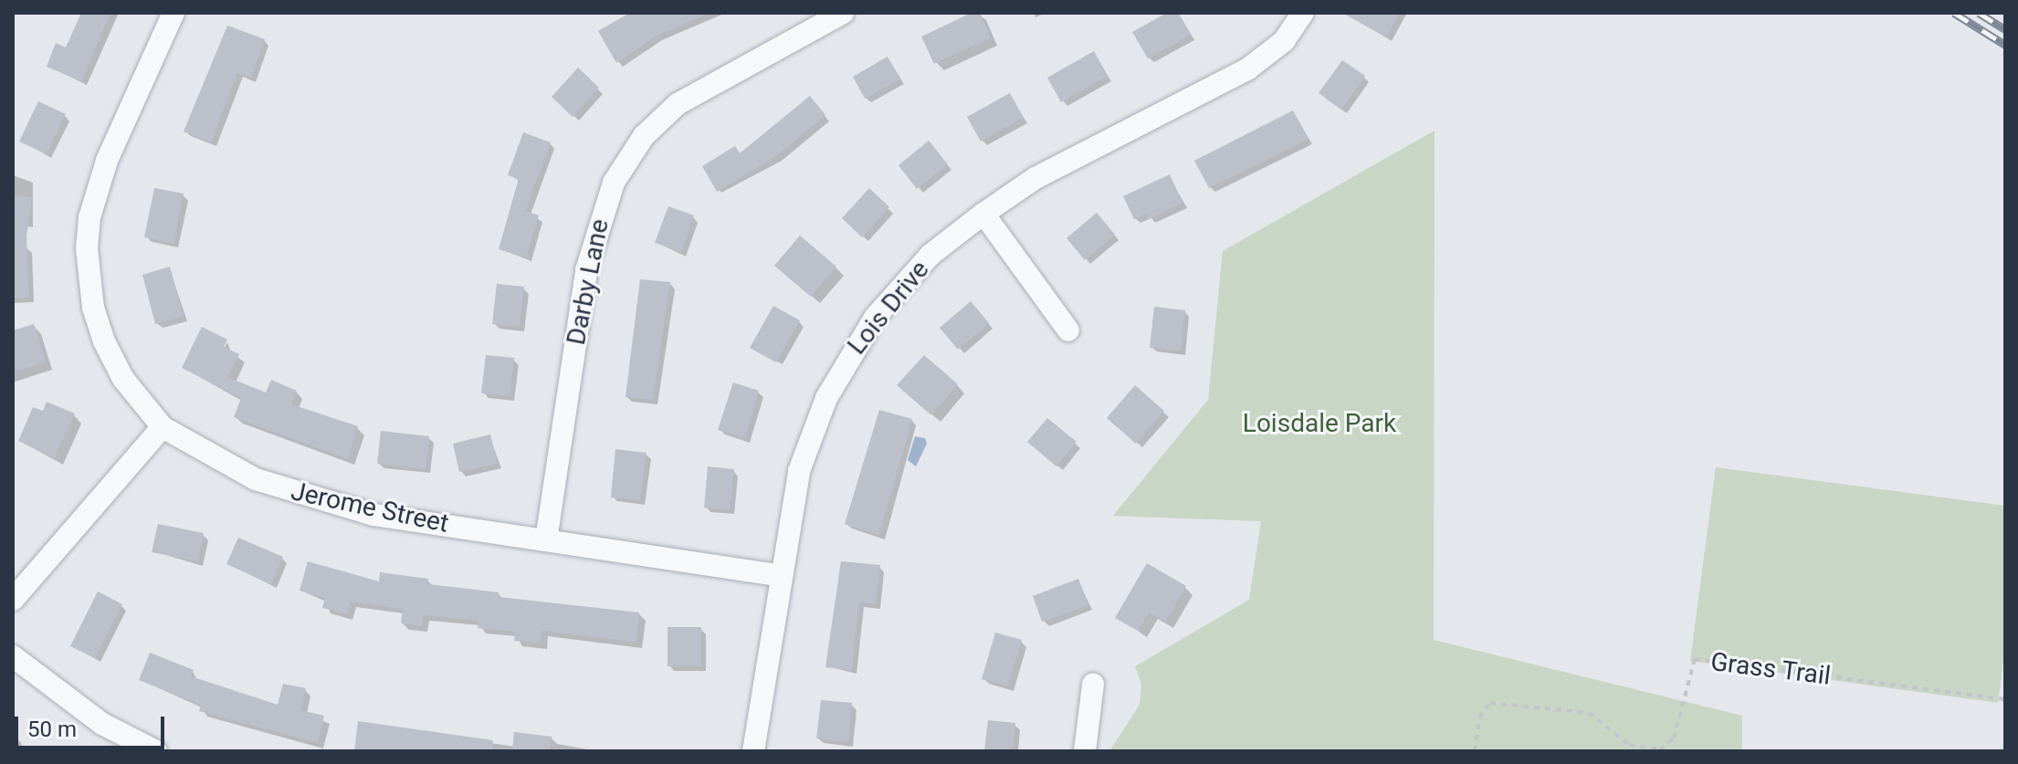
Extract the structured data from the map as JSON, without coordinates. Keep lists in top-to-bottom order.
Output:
{
  "streets": {
    "street": ["Darby Lane", "Lois Drive", "Jerome Street"],
    "path": ["Grass Trail"]
  },
  "crossings": [
    ["Darby Lane", "Jerome Street"],
    ["Lois Drive", "Jerome Street"]
  ],
  "parks": ["Loisdale Park"],
  "scale_bar": "50 m"
}
